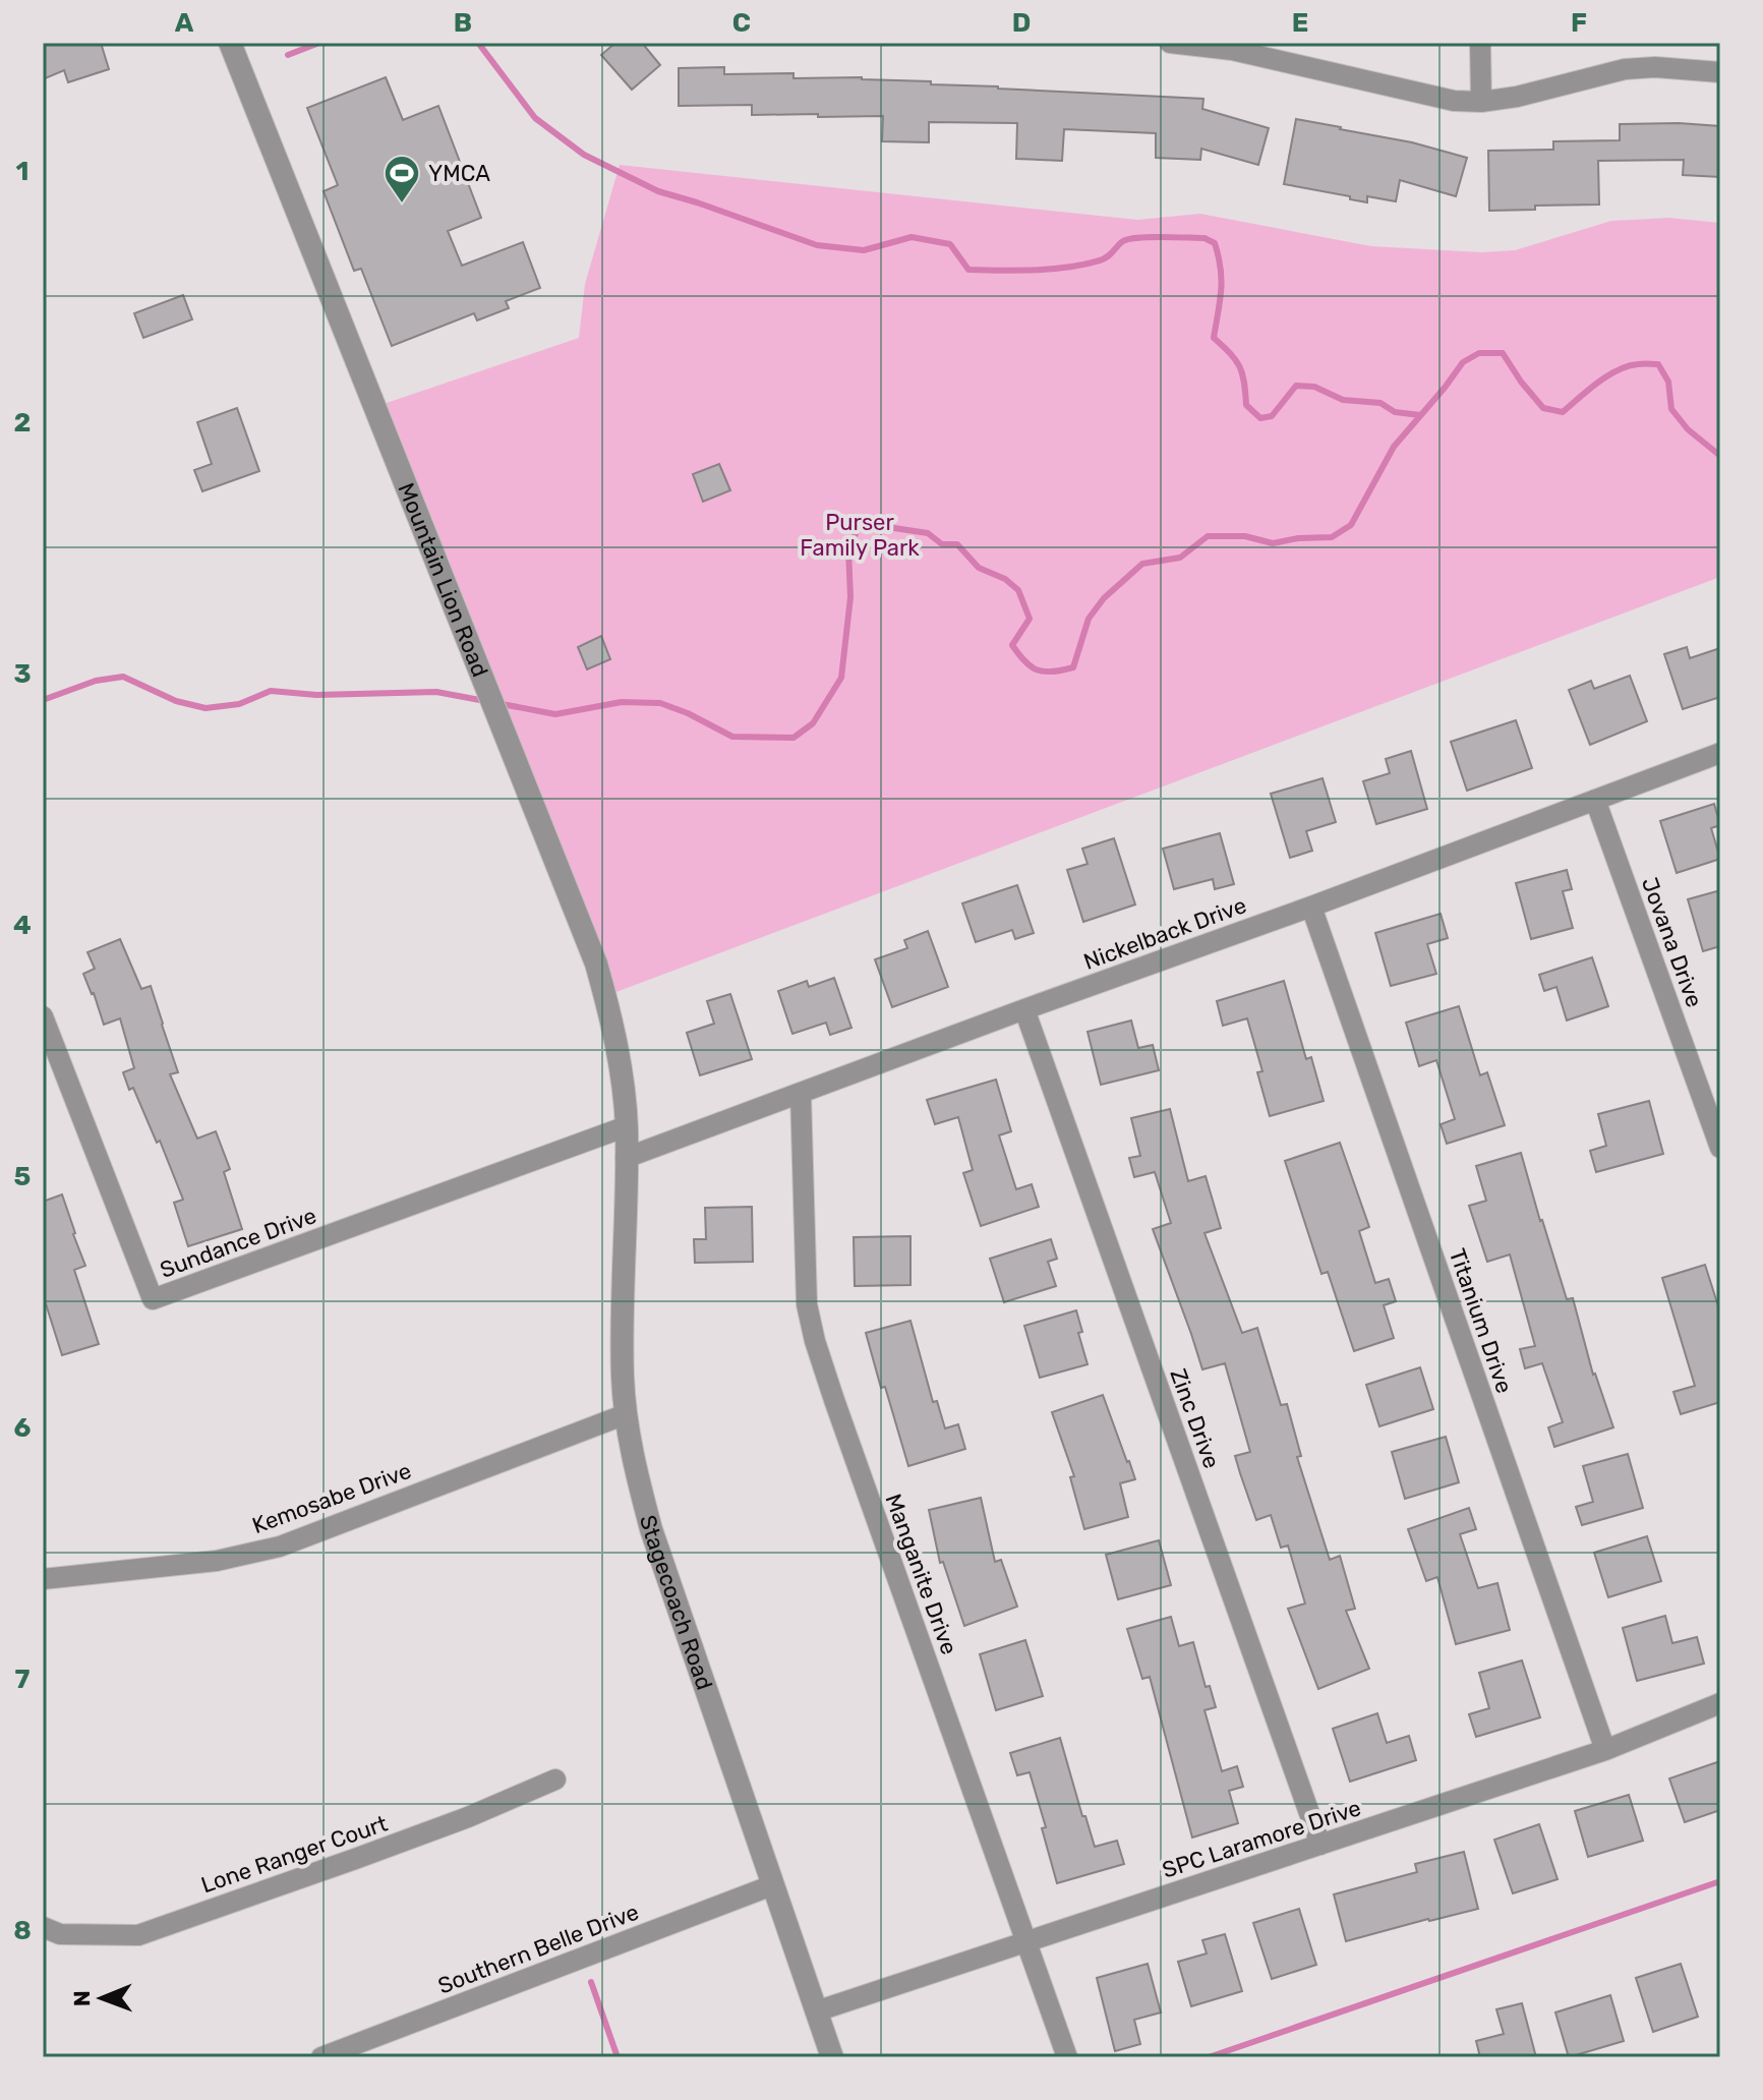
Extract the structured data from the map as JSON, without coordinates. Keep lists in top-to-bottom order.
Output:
{
  "streets": {
    "street": [
      "Mountain Lion Road",
      "Nickelback Drive",
      "Jovana Drive",
      "Sundance Drive",
      "Titanium Drive",
      "Zinc Drive",
      "Kemosabe Drive",
      "Manganite Drive",
      "Stagecoach Road",
      "SPC Laramore Drive",
      "Lone Ranger Court",
      "Southern Belle Drive"
    ]
  },
  "crossings": [
    ["Mountain Lion Road", "Sundance Drive"],
    ["Mountain Lion Road", "Stagecoach Road"],
    ["Nickelback Drive", "Jovana Drive"],
    ["Nickelback Drive", "Titanium Drive"],
    ["Nickelback Drive", "Zinc Drive"],
    ["Nickelback Drive", "Manganite Drive"],
    ["Nickelback Drive", "Stagecoach Road"],
    ["Sundance Drive", "Stagecoach Road"],
    ["Titanium Drive", "SPC Laramore Drive"],
    ["Zinc Drive", "SPC Laramore Drive"],
    ["Kemosabe Drive", "Stagecoach Road"],
    ["Manganite Drive", "SPC Laramore Drive"],
    ["Stagecoach Road", "SPC Laramore Drive"],
    ["Stagecoach Road", "Southern Belle Drive"]
  ],
  "parks": ["Purser Family Park"],
  "places": {
    "sports": ["YMCA"]
  },
  "north": "left",
  "grid": {
    "columns": [
      "A",
      "B",
      "C",
      "D",
      "E",
      "F"
    ],
    "rows": [
      "1",
      "2",
      "3",
      "4",
      "5",
      "6",
      "7",
      "8"
    ]
  }
}
